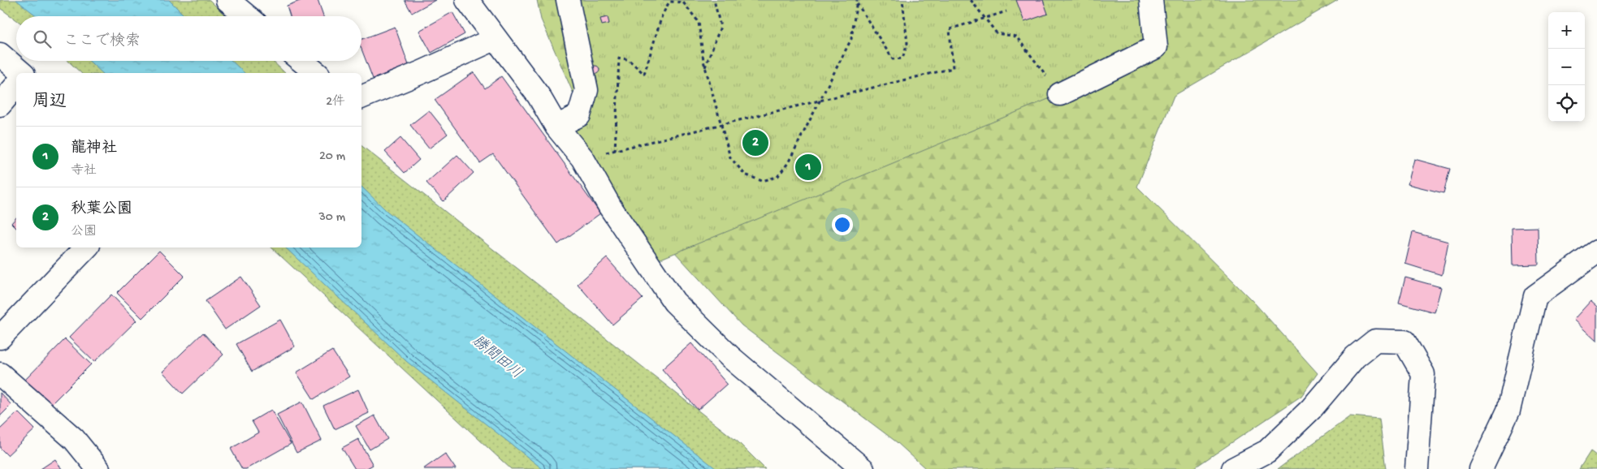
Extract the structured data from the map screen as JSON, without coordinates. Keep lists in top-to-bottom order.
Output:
{
  "water": ["勝間田川"],
  "page": {
    "map_buttons": ["+", "−"],
    "search": "ここで検索",
    "heading": ["周辺", "2件"],
    "list": [
      {
        "mark": "1",
        "name": "龍神社",
        "note": "寺社",
        "value": "20 m"
      },
      {
        "mark": "2",
        "name": "秋葉公園",
        "note": "公園",
        "value": "30 m"
      }
    ],
    "pins": ["2", "1"]
  }
}
